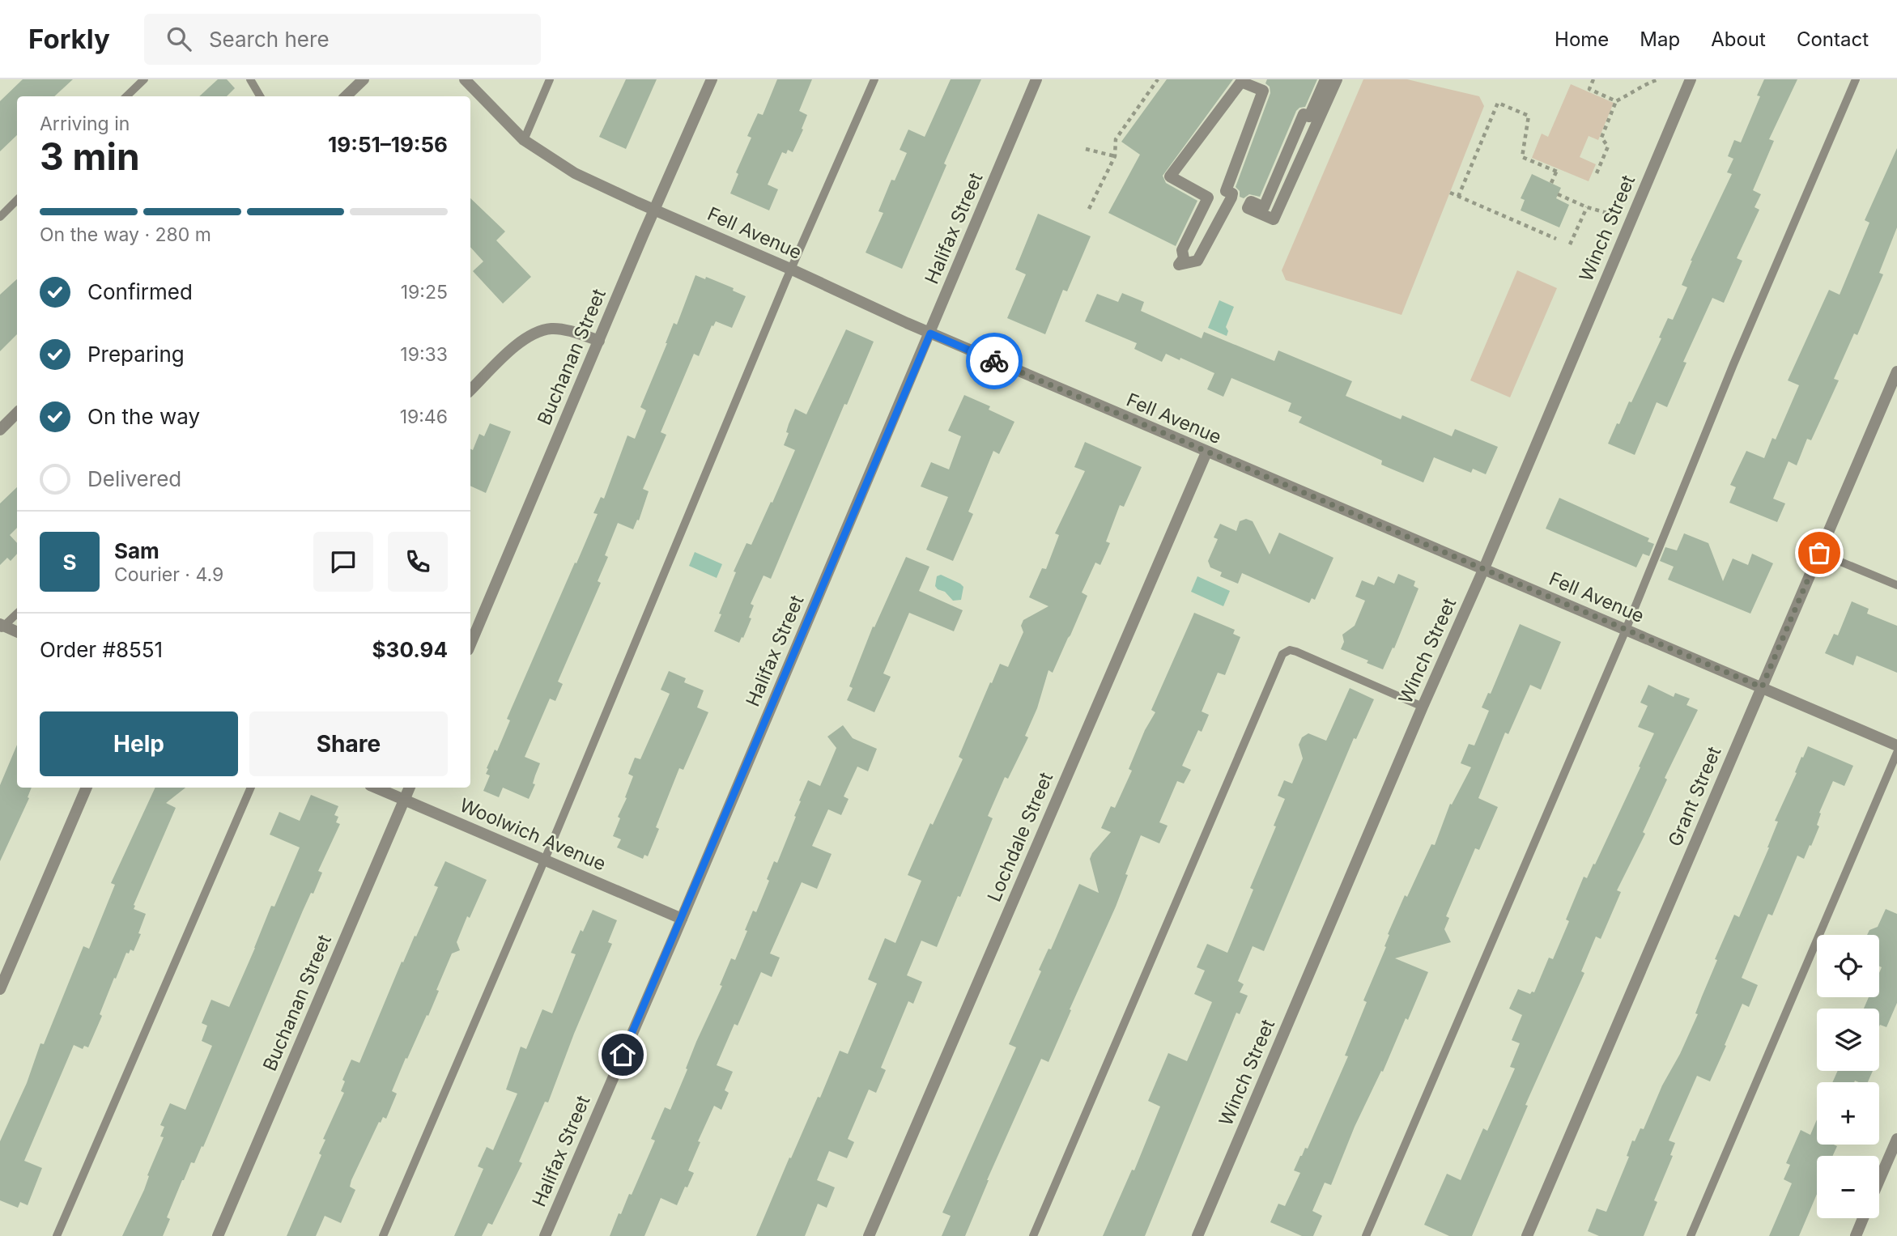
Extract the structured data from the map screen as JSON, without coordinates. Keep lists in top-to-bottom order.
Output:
{
  "streets": {
    "street": [
      "Halifax Street",
      "Winch Street",
      "Fell Avenue",
      "Buchanan Street",
      "Grant Street",
      "Woolwich Avenue",
      "Lochdale Street"
    ]
  },
  "crossings": [
    ["Halifax Street", "Fell Avenue"],
    ["Halifax Street", "Woolwich Avenue"],
    ["Winch Street", "Fell Avenue"],
    ["Fell Avenue", "Buchanan Street"],
    ["Fell Avenue", "Grant Street"],
    ["Fell Avenue", "Lochdale Street"],
    ["Buchanan Street", "Woolwich Avenue"]
  ],
  "page": {
    "header": "Forkly",
    "search": "Search here",
    "nav": [
      "Home",
      "Map",
      "About",
      "Contact"
    ],
    "heading": ["3 min", "Arriving in", "19:51–19:56"],
    "panel": [
      "Sam",
      "Courier · 4.9",
      "Order #8551",
      "$30.94"
    ],
    "bar": "On the way · 280 m",
    "list": [
      ["Confirmed", "19:25"],
      ["Preparing", "19:33"],
      ["On the way", "19:46"],
      "Delivered"
    ],
    "round": "S",
    "buttons": ["Help", "Share"],
    "map_buttons": ["+", "−"]
  }
}
